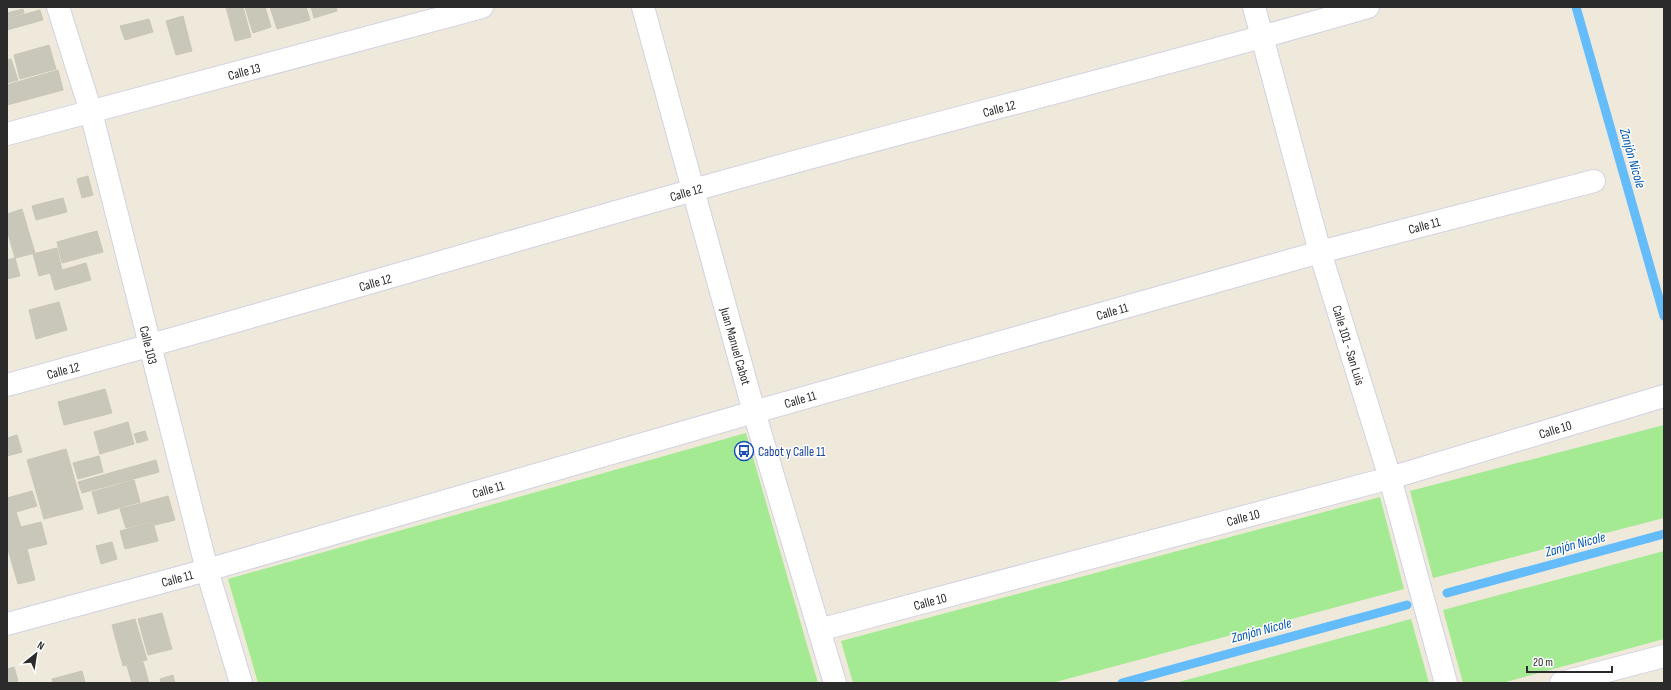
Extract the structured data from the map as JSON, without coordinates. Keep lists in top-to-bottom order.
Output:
{
  "streets": {
    "street": [
      "Calle 13",
      "Calle 12",
      "Calle 11",
      "Calle 103",
      "Calle 101 - San Luis",
      "Juan Manuel Cabot",
      "Calle 10"
    ]
  },
  "crossings": [
    ["Calle 13", "Calle 103"],
    ["Calle 12", "Calle 103"],
    ["Calle 12", "Calle 101 - San Luis"],
    ["Calle 12", "Juan Manuel Cabot"],
    ["Calle 11", "Calle 103"],
    ["Calle 11", "Calle 101 - San Luis"],
    ["Calle 11", "Juan Manuel Cabot"],
    ["Calle 101 - San Luis", "Calle 10"],
    ["Juan Manuel Cabot", "Calle 10"]
  ],
  "water": ["Zanjón Nicole"],
  "places": {
    "bus stop": ["Cabot y Calle 11"]
  },
  "scale_bar": "20 m",
  "north": "top right"
}
